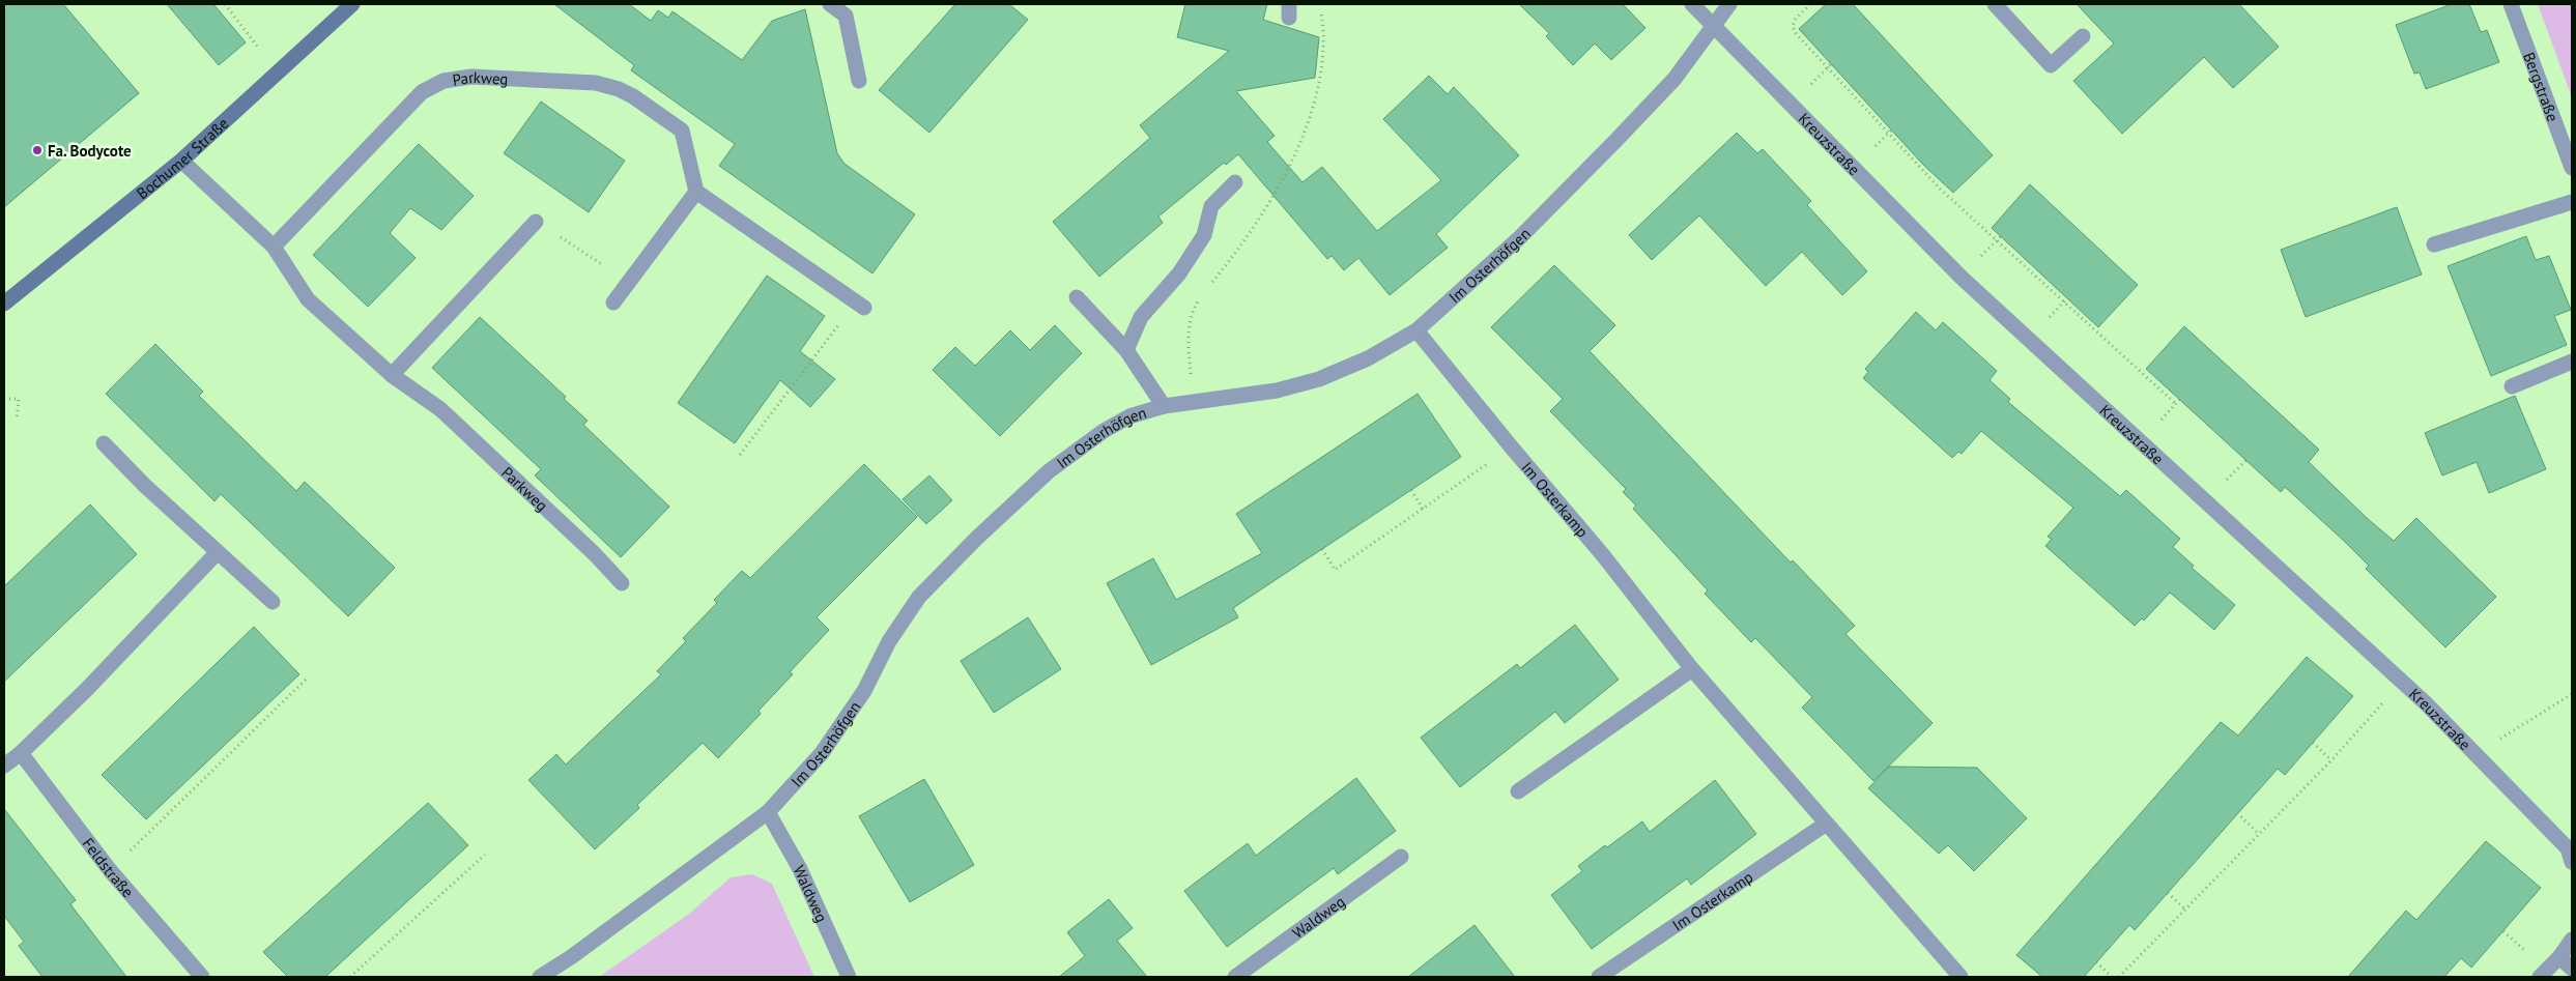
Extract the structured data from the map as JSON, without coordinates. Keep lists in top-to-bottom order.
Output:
{
  "streets": {
    "main road": ["Bochumer Straße"],
    "street": [
      "Parkweg",
      "Bergstraße",
      "Kreuzstraße",
      "Im Osterhöfgen",
      "Im Osterkamp",
      "Feldstraße",
      "Waldweg"
    ]
  },
  "crossings": [
    ["Parkweg", "Bochumer Straße"],
    ["Kreuzstraße", "Im Osterhöfgen"],
    ["Im Osterhöfgen", "Im Osterkamp"],
    ["Im Osterhöfgen", "Waldweg"]
  ],
  "places": ["Fa. Bodycote"]
}
